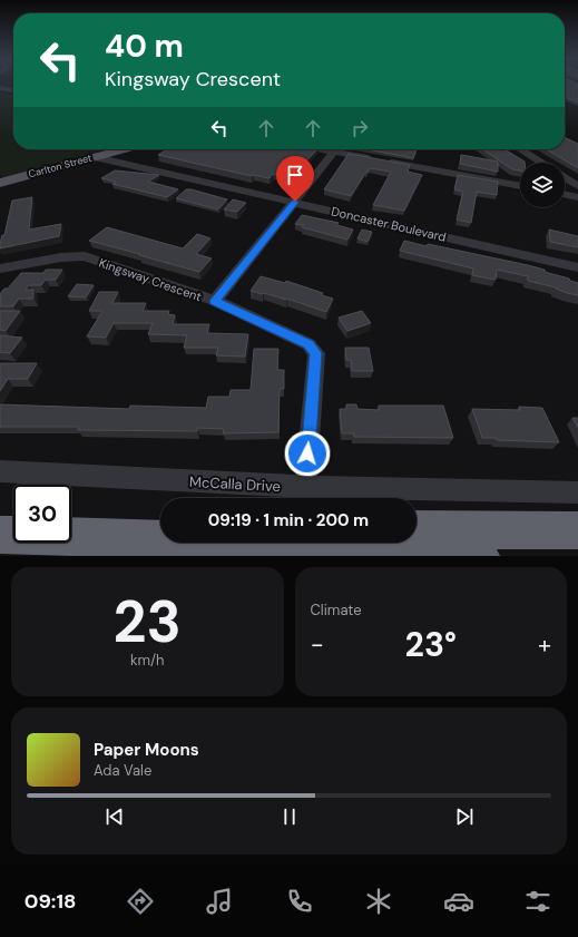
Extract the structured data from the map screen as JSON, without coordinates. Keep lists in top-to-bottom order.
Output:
{
  "streets": {
    "main road": ["Carlton Street"],
    "street": ["Doncaster Boulevard", "Kingsway Crescent", "McCalla Drive"]
  },
  "crossings": [
    ["Carlton Street", "Doncaster Boulevard"],
    ["Kingsway Crescent", "McCalla Drive"]
  ],
  "page": {
    "turn": ["40 m", "Kingsway Crescent"],
    "limit": "30",
    "trip": "09:19 · 1 min · 200 m",
    "tile": [
      ["23", "km/h"],
      "Climate"
    ],
    "heat": ["−", "23°", "+"],
    "song": ["Paper Moons", "Ada Vale"],
    "tabs": "09:18"
  }
}
